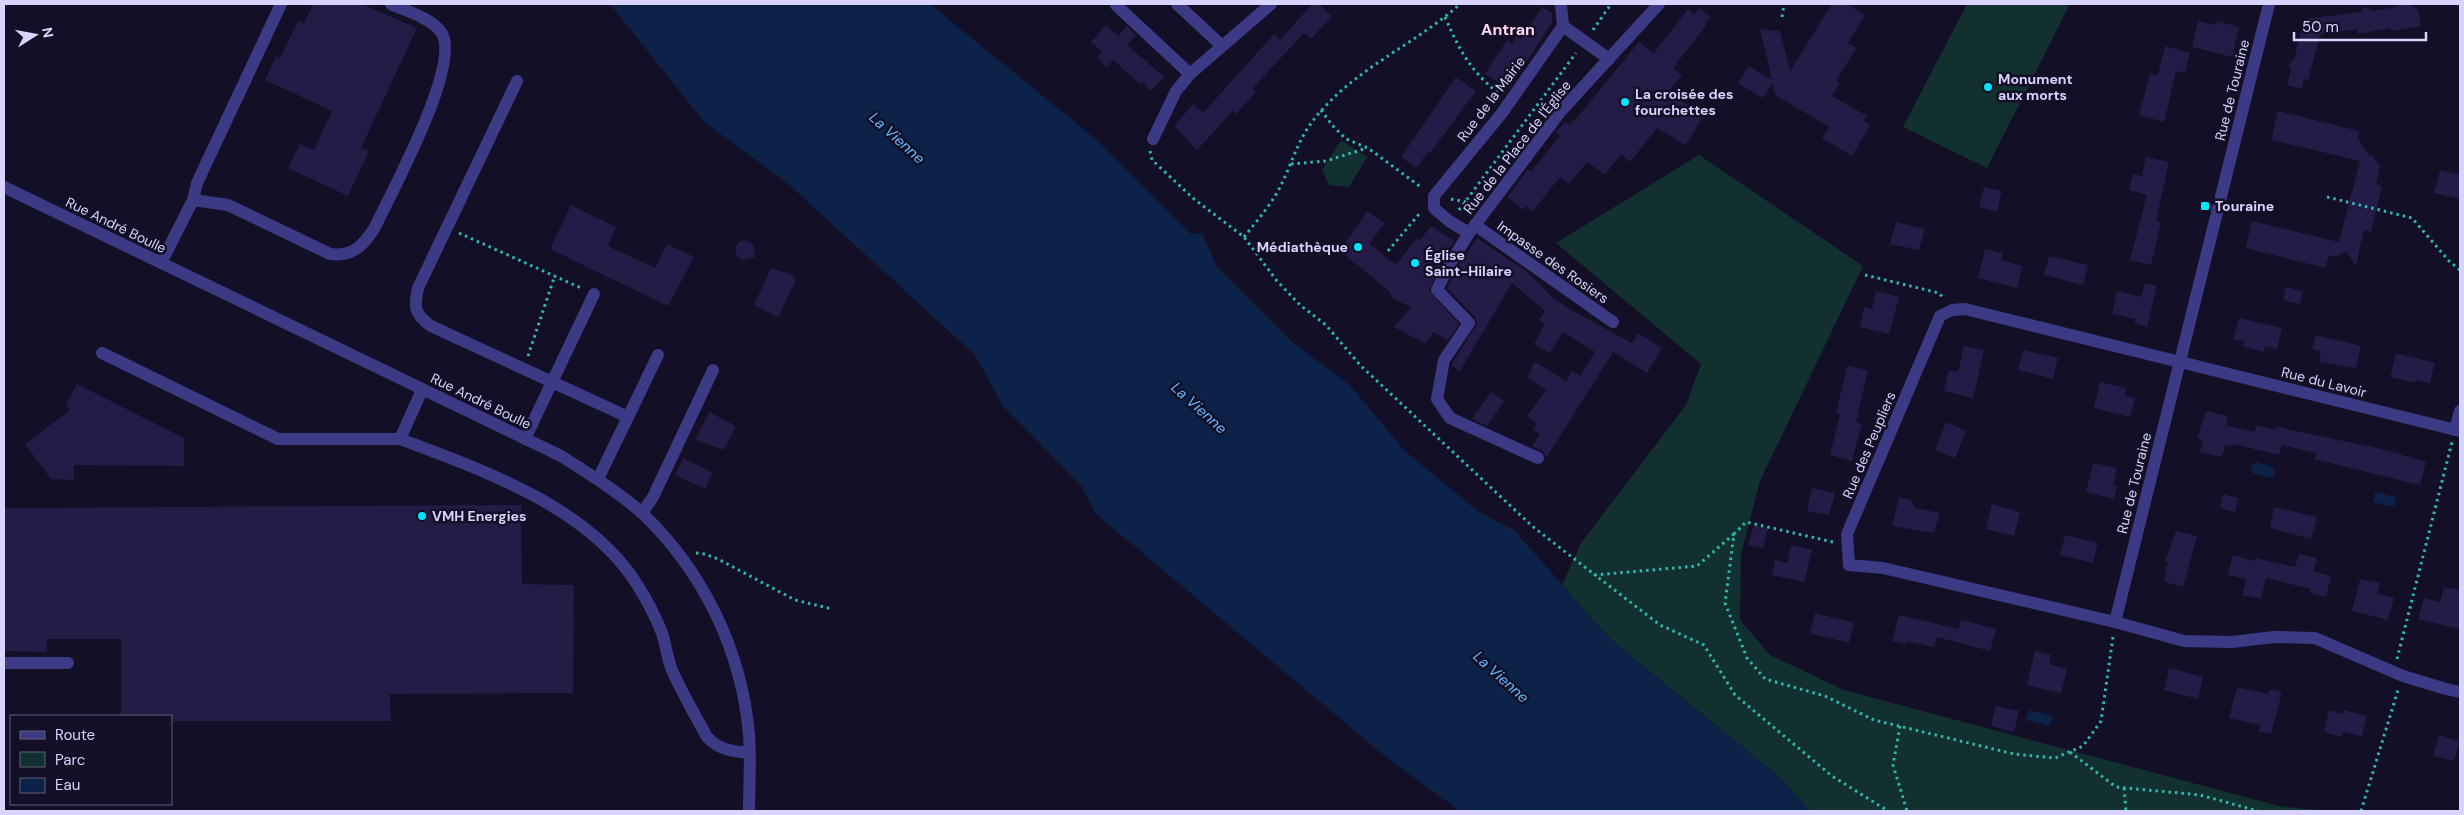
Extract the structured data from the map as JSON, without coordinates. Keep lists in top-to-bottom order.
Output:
{
  "streets": {
    "street": [
      "Rue de Touraine",
      "Rue de la Mairie",
      "Rue de la Place de l'Église",
      "Rue André Boulle",
      "Impasse des Rosiers",
      "Rue du Lavoir",
      "Rue des Peupliers"
    ]
  },
  "crossings": [
    ["Rue de Touraine", "Rue du Lavoir"],
    ["Rue de la Mairie", "Rue de la Place de l'Église"],
    ["Rue de la Place de l'Église", "Impasse des Rosiers"]
  ],
  "districts": ["Antran"],
  "water": ["La Vienne"],
  "places": {
    "other": [
      "Monument aux morts",
      "La croisée des fourchettes",
      "Médiathèque",
      "Église Saint-Hilaire",
      "VMH Energies"
    ],
    "transit": ["Touraine"]
  },
  "legend": ["Route", "Parc", "Eau"],
  "scale_bar": "50 m",
  "north": "right"
}
